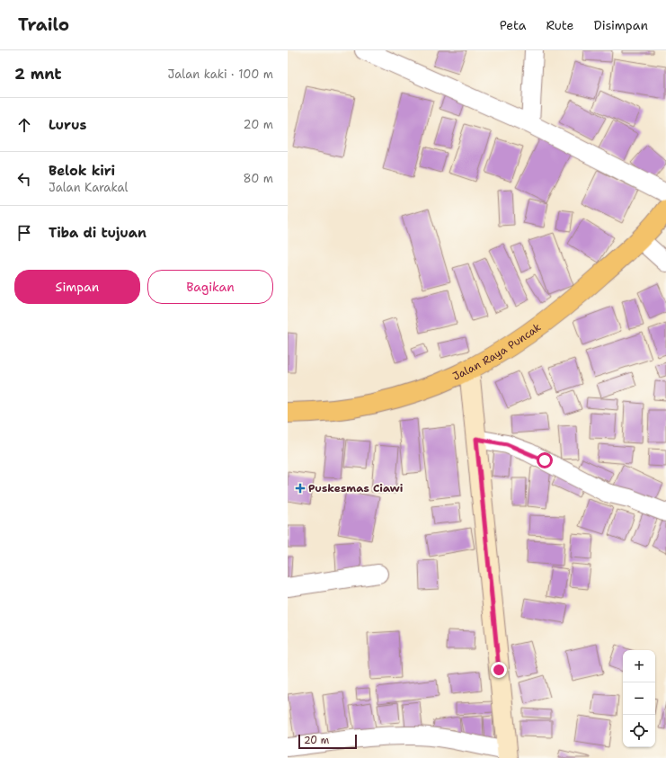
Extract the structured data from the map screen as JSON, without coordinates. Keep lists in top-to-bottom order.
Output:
{
  "streets": {
    "highway": ["Jalan Raya Puncak"]
  },
  "places": {
    "health": ["Puskesmas Ciawi"]
  },
  "scale_bar": "20 m",
  "page": {
    "header": "Trailo",
    "nav": ["Peta", "Rute", "Disimpan"],
    "heading": ["2 mnt", "Jalan kaki · 100 m"],
    "list": [
      ["Lurus", "20 m"],
      ["Belok kiri", "Jalan Karakal", "80 m"],
      "Tiba di tujuan"
    ],
    "buttons": ["Simpan", "Bagikan"],
    "map_buttons": ["+", "−"],
    "scale": "20 m"
  }
}
